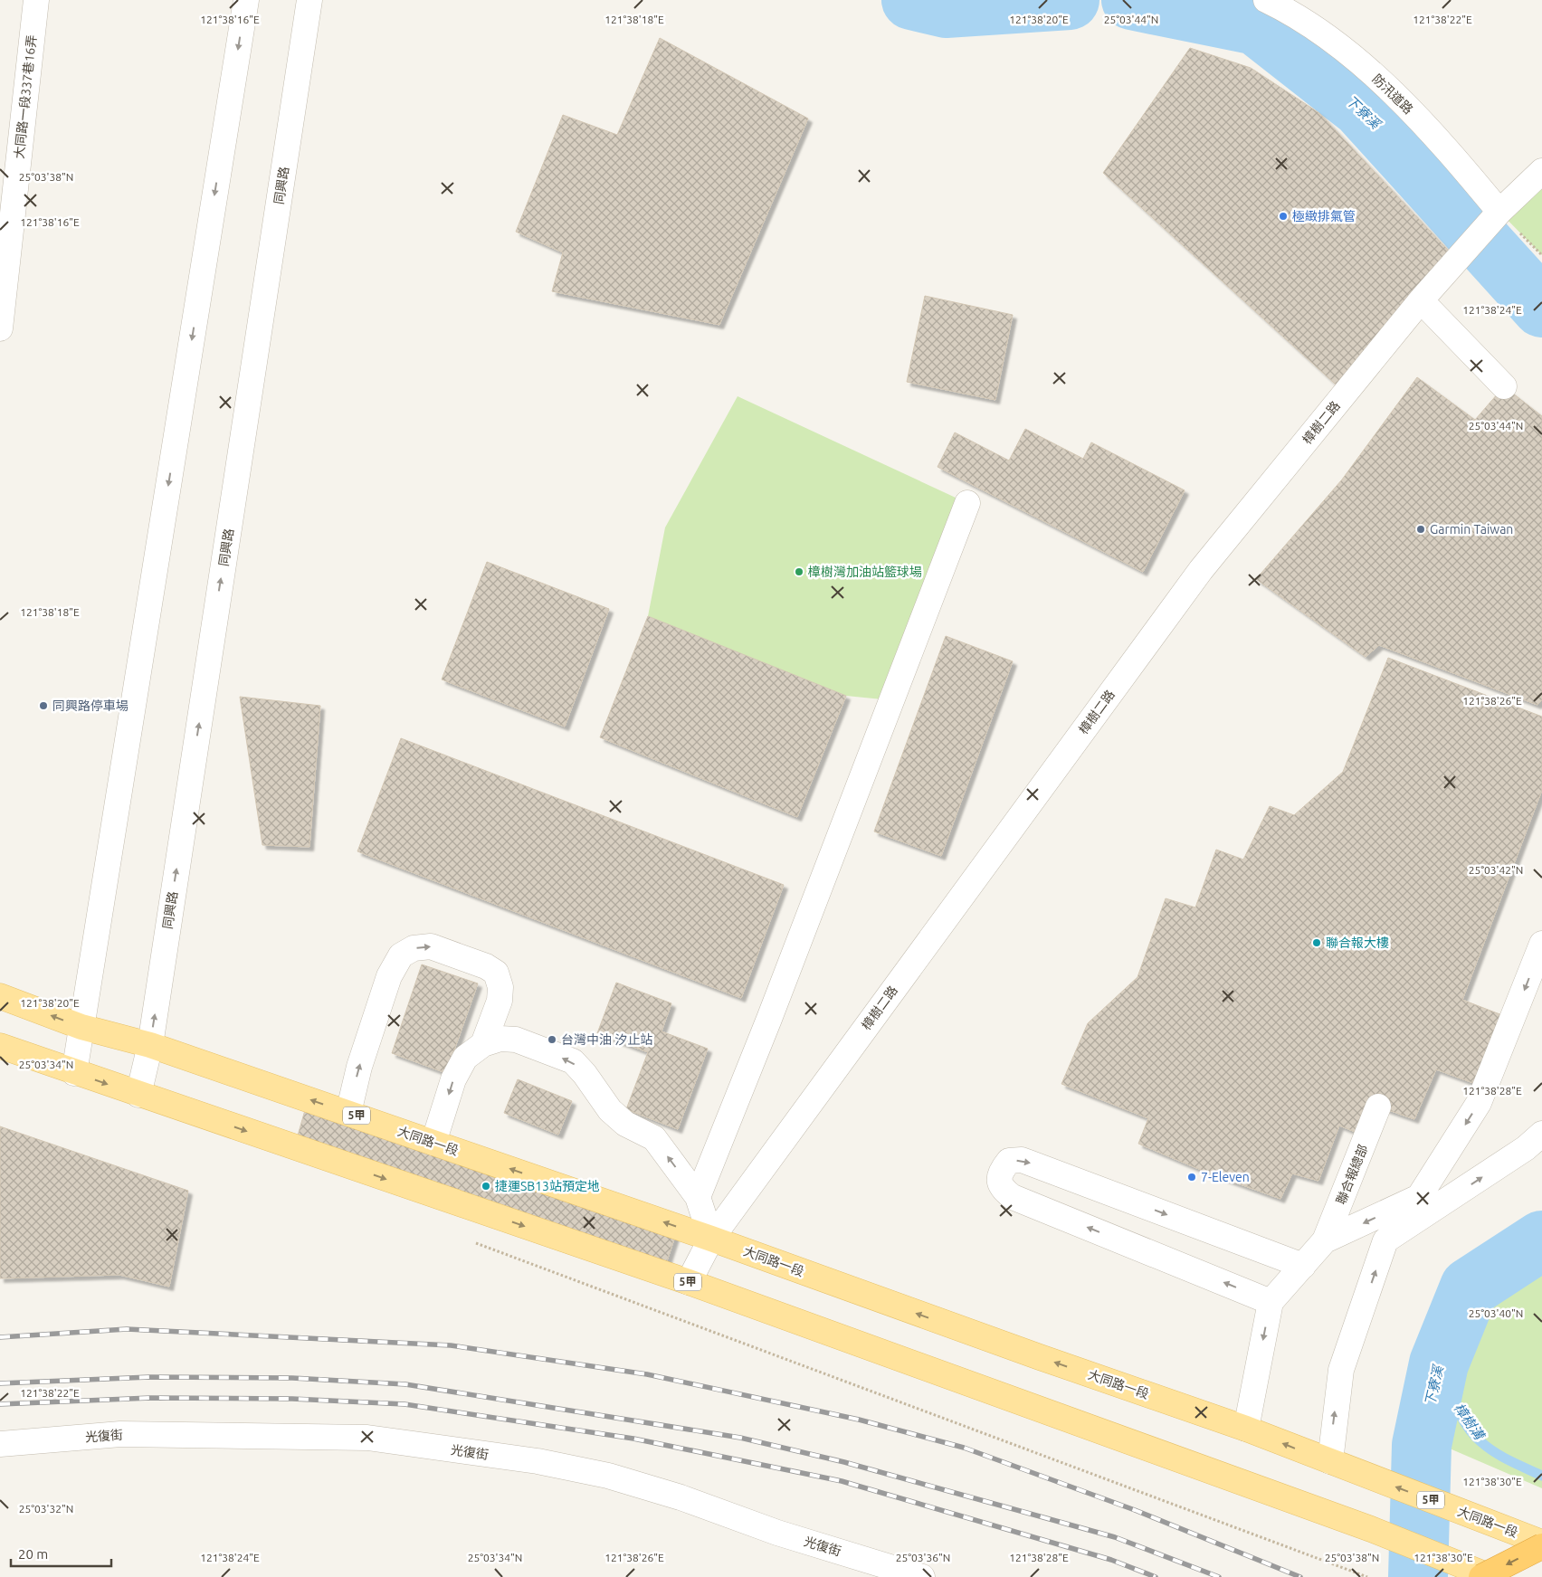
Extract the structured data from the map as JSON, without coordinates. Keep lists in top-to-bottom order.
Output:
{
  "streets": {
    "main road": ["5甲", "大同路一段"],
    "street": [
      "防汛道路",
      "大同路一段337巷16弄",
      "同興路",
      "樟樹二路",
      "聯合報總部",
      "光復街"
    ]
  },
  "crossings": [
    ["防汛道路", "樟樹二路"],
    ["同興路", "5甲"],
    ["同興路", "大同路一段"],
    ["樟樹二路", "5甲"],
    ["樟樹二路", "大同路一段"]
  ],
  "water": ["下寮溪", "樟樹溝"],
  "places": [
    "極緻排氣管",
    "Garmin Taiwan",
    "樟樹灣加油站籃球場",
    "同興路停車場",
    "聯合報大樓",
    "台灣中油 汐止站",
    "7-Eleven",
    "捷運SB13站預定地"
  ],
  "scale_bar": "20 m",
  "coordinates": [
    "121°38'16\"E",
    "121°38'18\"E",
    "121°38'20\"E",
    "121°38'22\"E",
    "25°03'44\"N",
    "25°03'38\"N",
    "121°38'24\"E",
    "121°38'26\"E",
    "25°03'42\"N",
    "25°03'34\"N",
    "121°38'28\"E",
    "25°03'40\"N",
    "121°38'30\"E",
    "25°03'32\"N",
    "25°03'36\"N"
  ]
}
